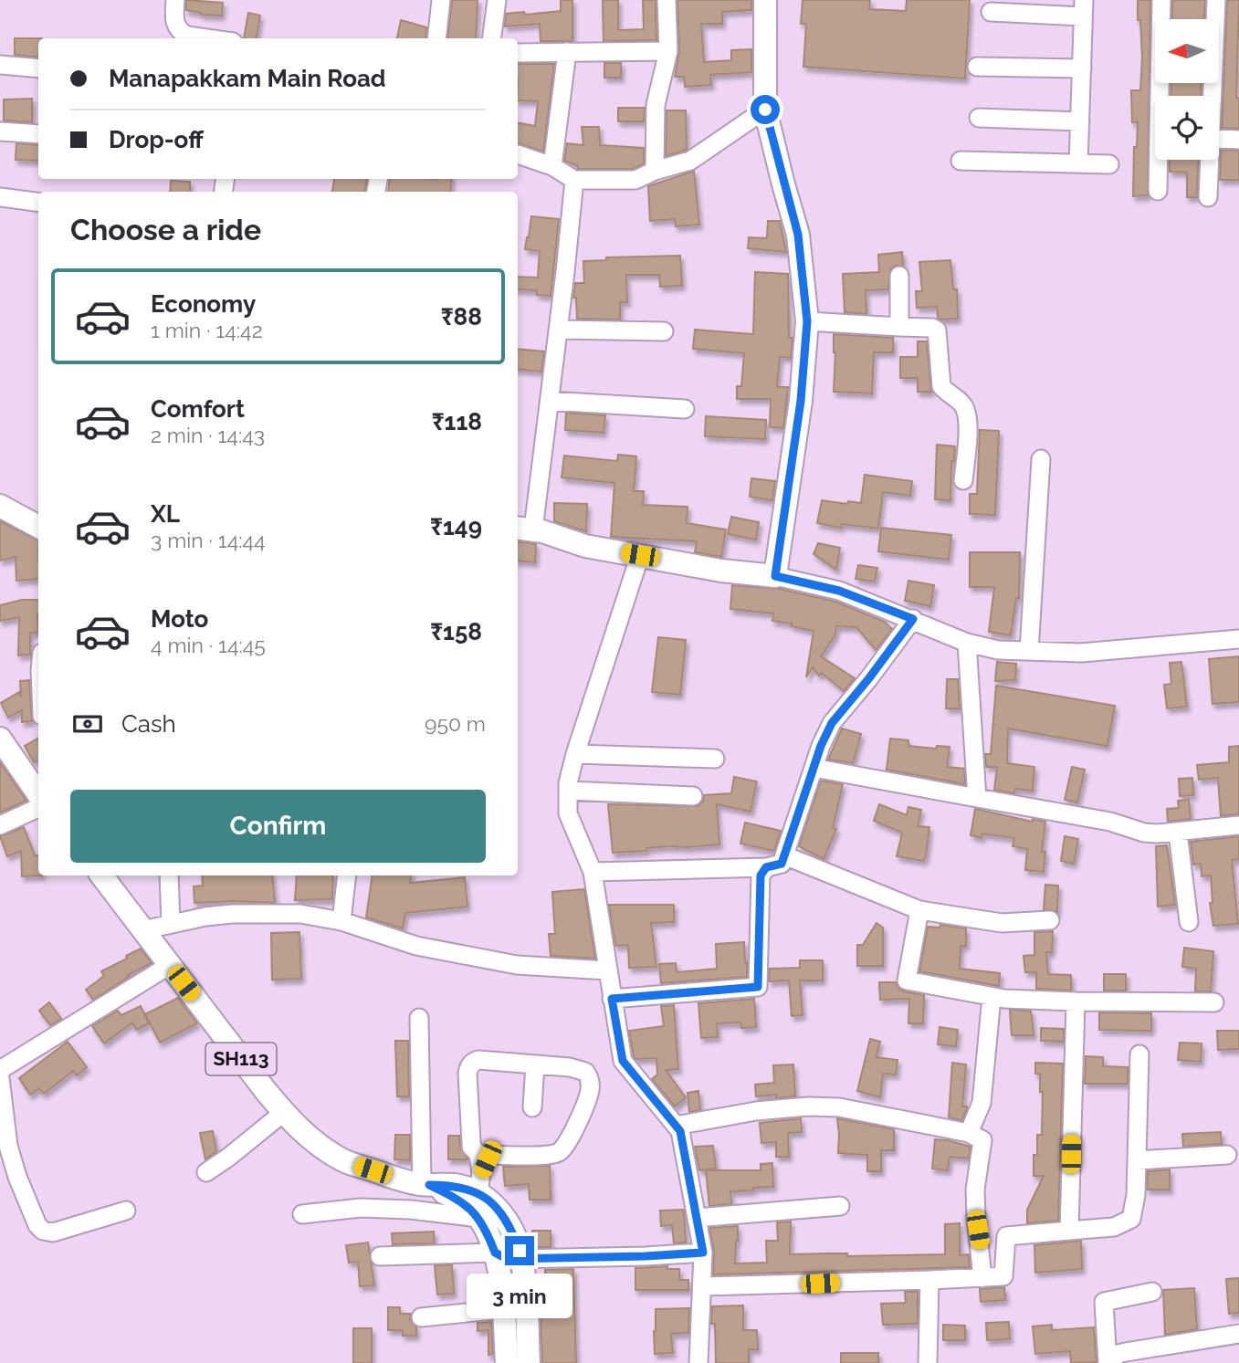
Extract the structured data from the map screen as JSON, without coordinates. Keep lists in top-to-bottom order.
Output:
{
  "streets": {
    "main road": ["SH113"]
  },
  "north": "left",
  "page": {
    "banner": ["Manapakkam Main Road", "Drop-off"],
    "heading": "Choose a ride",
    "list": [
      {
        "name": "Economy",
        "note": "1 min · 14:42",
        "value": "₹88"
      },
      {
        "name": "Comfort",
        "note": "2 min · 14:43",
        "value": "₹118"
      },
      {
        "name": "XL",
        "note": "3 min · 14:44",
        "value": "₹149"
      },
      {
        "name": "Moto",
        "note": "4 min · 14:45",
        "value": "₹158"
      }
    ],
    "pay": ["Cash", "950 m"],
    "buttons": "Confirm",
    "bubble": "3 min"
  }
}
